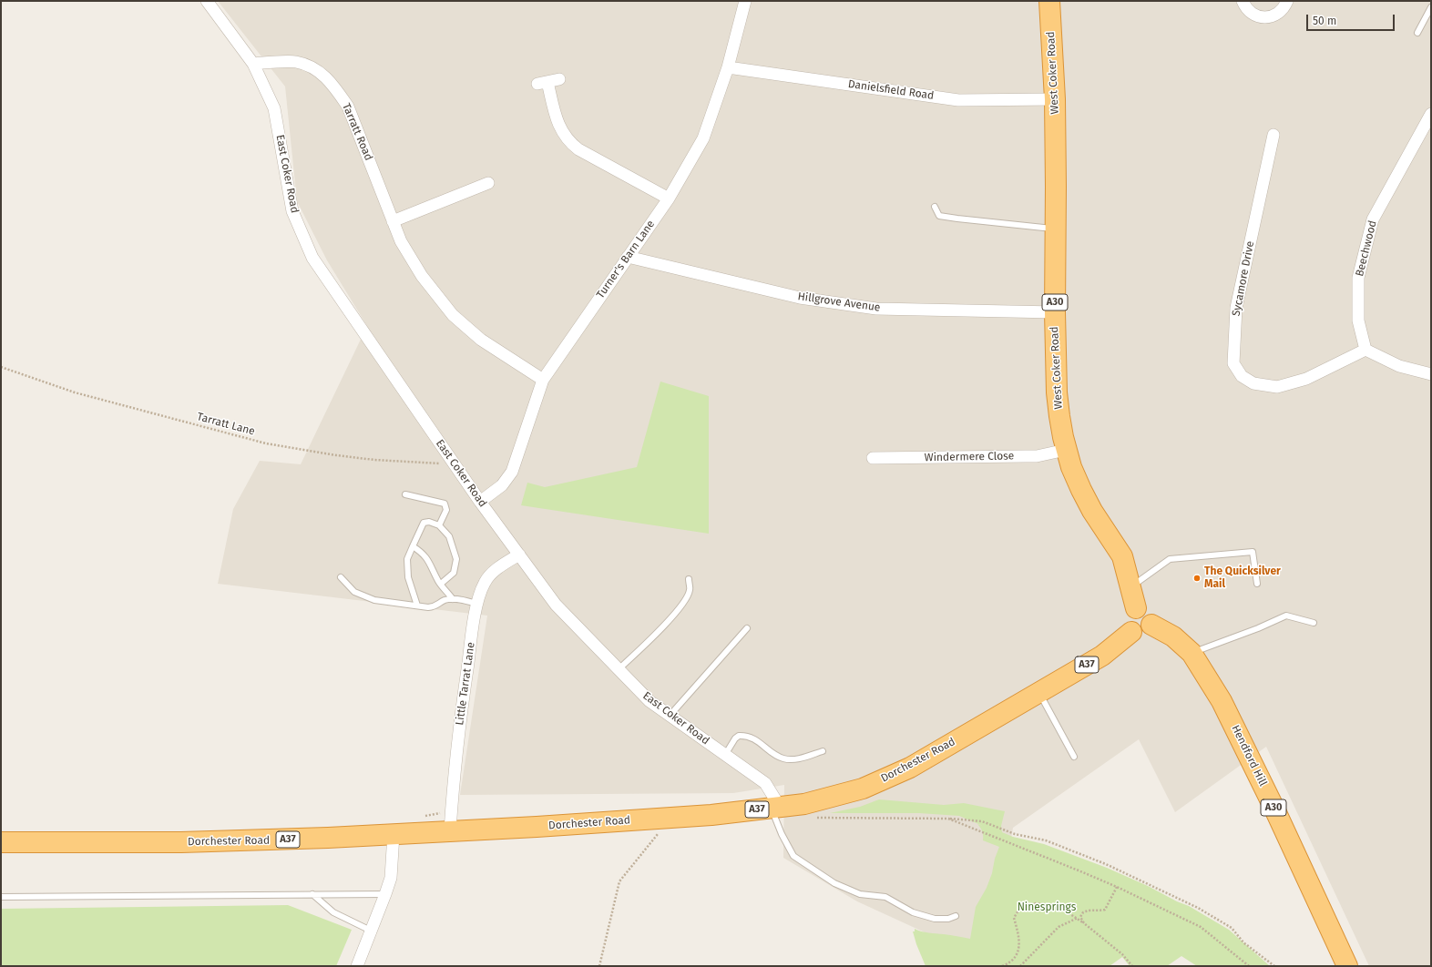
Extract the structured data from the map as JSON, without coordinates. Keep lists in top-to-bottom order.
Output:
{
  "streets": {
    "highway": [
      "West Coker Road",
      "A30",
      "A37",
      "Hendford Hill",
      "Dorchester Road"
    ],
    "street": [
      "Danielsfield Road",
      "Tarratt Road",
      "East Coker Road",
      "Beechwood",
      "Turner's Barn Lane",
      "Sycamore Drive",
      "Hillgrove Avenue",
      "Windermere Close",
      "Little Tarrat Lane"
    ],
    "path": ["Tarratt Lane"]
  },
  "crossings": [
    ["West Coker Road", "Danielsfield Road"],
    ["West Coker Road", "Hillgrove Avenue"],
    ["West Coker Road", "Windermere Close"],
    ["West Coker Road", "Hendford Hill"],
    ["West Coker Road", "Dorchester Road"],
    ["Danielsfield Road", "Turner's Barn Lane"],
    ["Tarratt Road", "East Coker Road"],
    ["Tarratt Road", "Turner's Barn Lane"],
    ["East Coker Road", "Turner's Barn Lane"],
    ["East Coker Road", "Tarratt Lane"],
    ["East Coker Road", "Little Tarrat Lane"],
    ["East Coker Road", "Dorchester Road"],
    ["Beechwood", "Sycamore Drive"],
    ["Turner's Barn Lane", "Hillgrove Avenue"],
    ["Little Tarrat Lane", "Dorchester Road"],
    ["Hendford Hill", "Dorchester Road"]
  ],
  "parks": ["Ninesprings"],
  "places": ["The Quicksilver Mail"],
  "scale_bar": "50 m"
}
